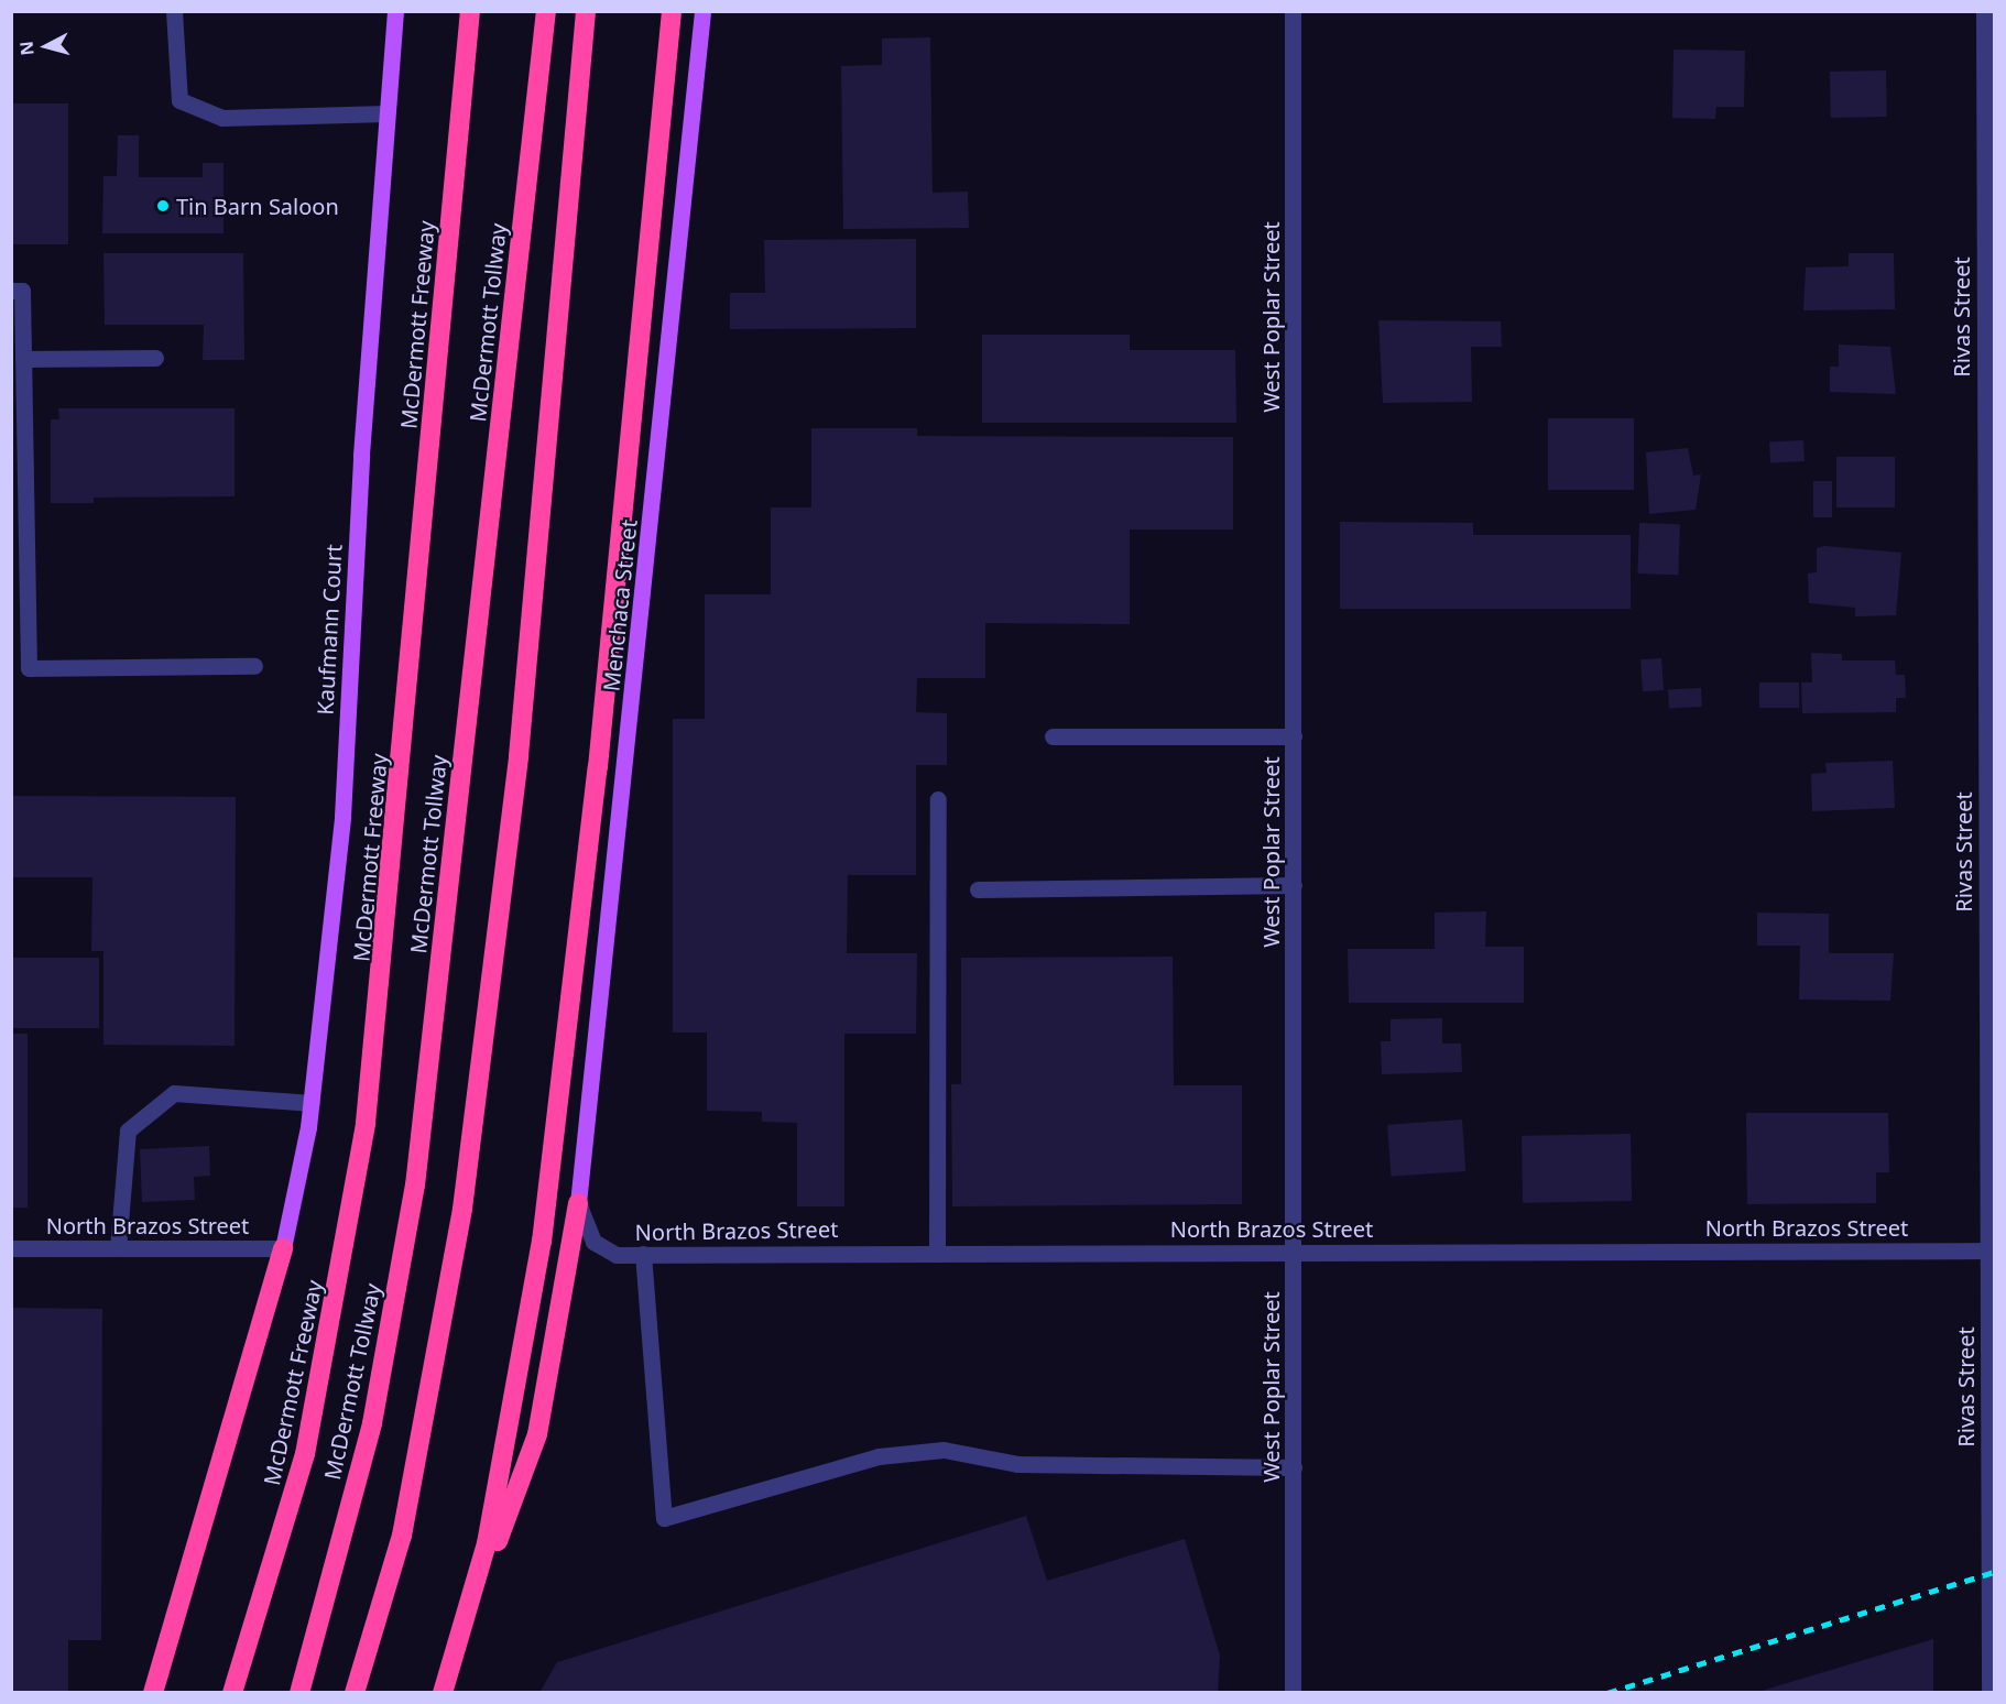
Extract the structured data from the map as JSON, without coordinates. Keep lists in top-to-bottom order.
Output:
{
  "streets": {
    "highway": ["McDermott Tollway", "McDermott Freeway"],
    "main road": ["Menchaca Street", "Kaufmann Court"],
    "street": ["West Poplar Street", "Rivas Street", "North Brazos Street"]
  },
  "crossings": [
    ["West Poplar Street", "North Brazos Street"],
    ["Rivas Street", "North Brazos Street"],
    ["Menchaca Street", "North Brazos Street"],
    ["Kaufmann Court", "North Brazos Street"]
  ],
  "places": ["Tin Barn Saloon"],
  "north": "left"
}
